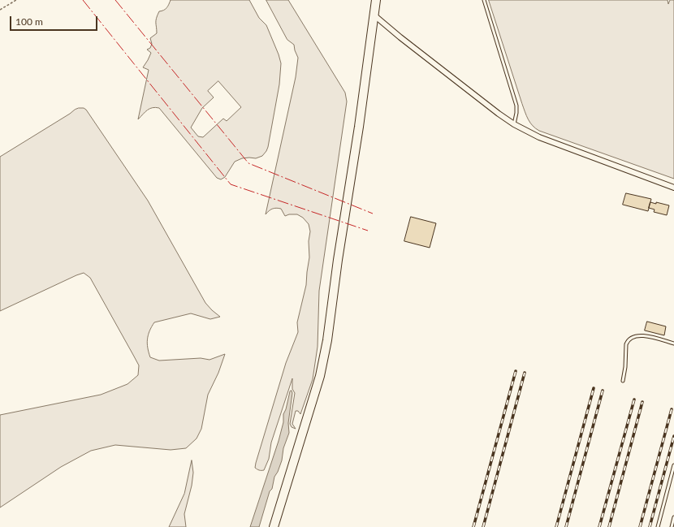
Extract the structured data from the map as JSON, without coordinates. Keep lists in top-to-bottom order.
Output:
{
  "scale_bar": "100 m"
}
